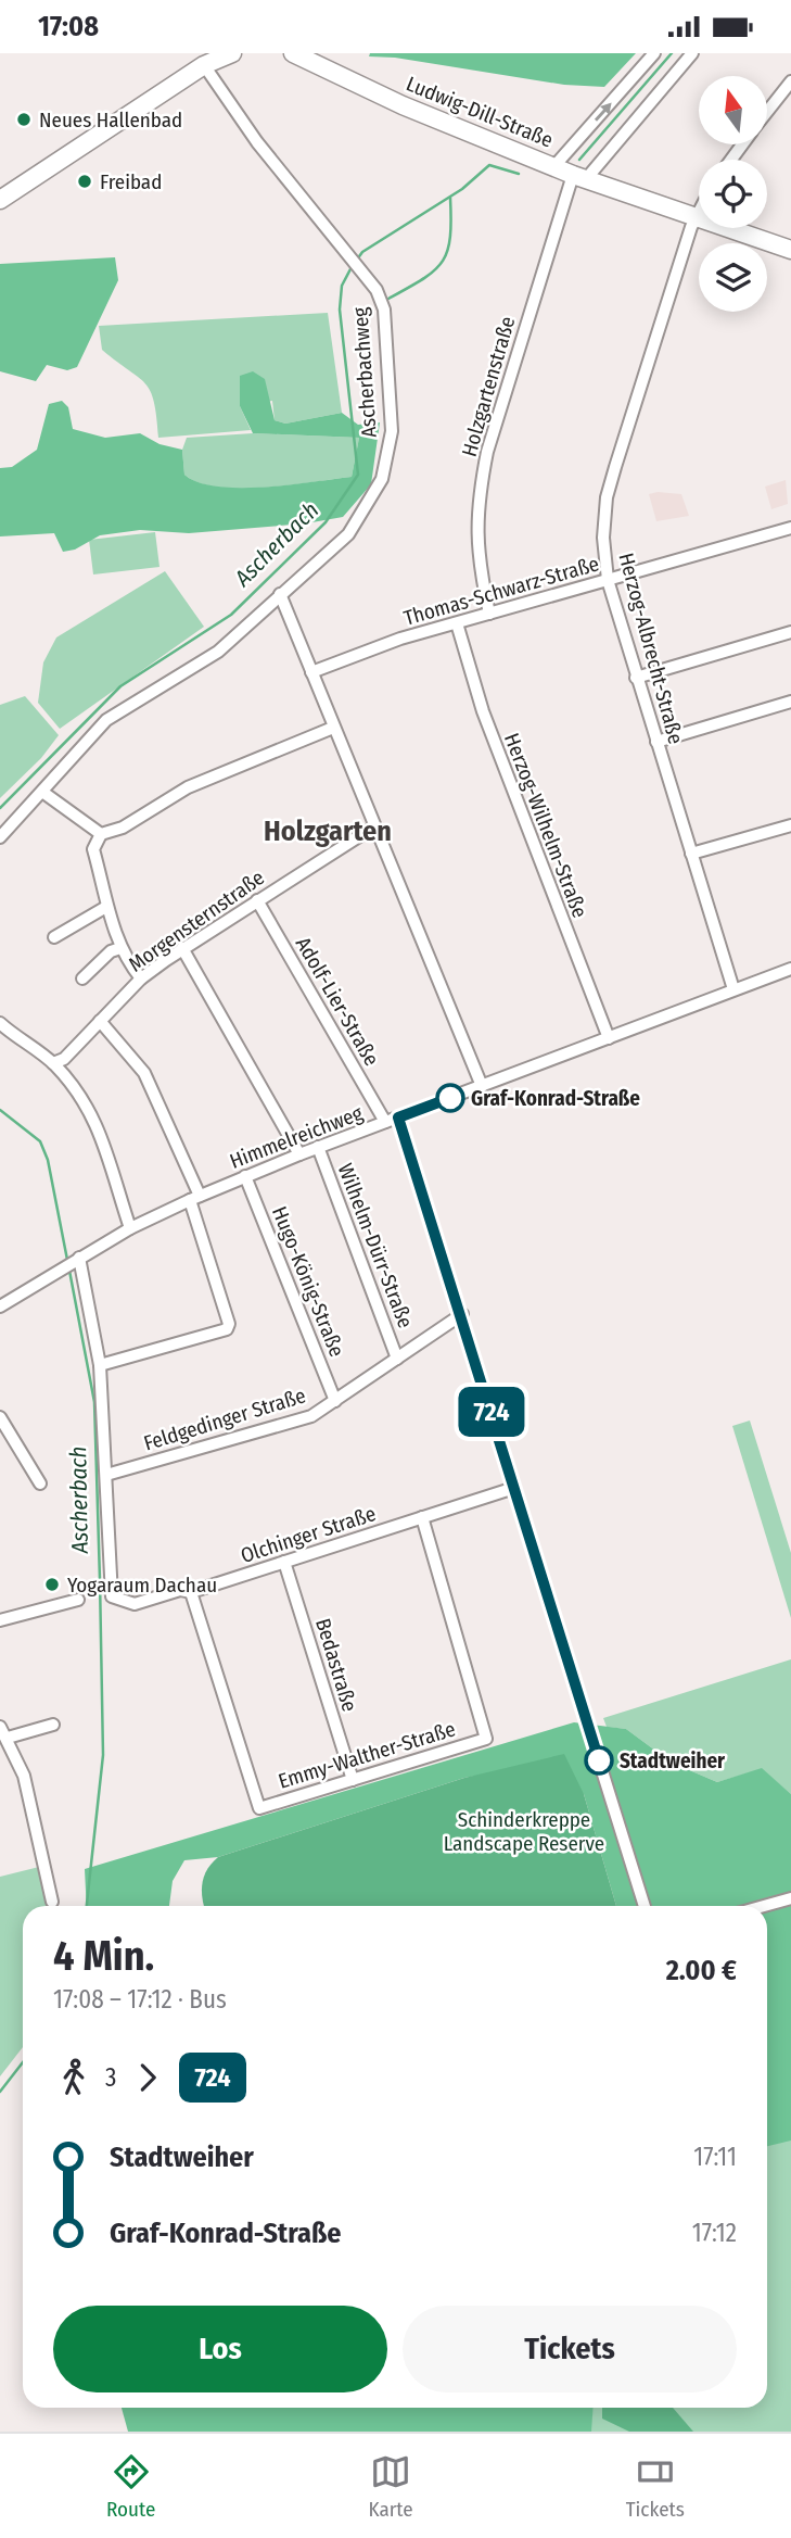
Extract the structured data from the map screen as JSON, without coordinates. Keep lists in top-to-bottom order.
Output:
{
  "streets": {
    "street": [
      "Ludwig-Dill-Straße",
      "Ascherbachweg",
      "Holzgartenstraße",
      "Thomas-Schwarz-Straße",
      "Herzog-Albrecht-Straße",
      "Herzog-Wilhelm-Straße",
      "Morgensternstraße",
      "Adolf-Lier-Straße",
      "Himmelreichweg",
      "Wilhelm-Dürr-Straße",
      "Hugo-König-Straße",
      "Feldgedinger Straße",
      "Olchinger Straße",
      "Bedastraße",
      "Emmy-Walther-Straße"
    ]
  },
  "crossings": [
    ["Holzgartenstraße", "Thomas-Schwarz-Straße"],
    ["Thomas-Schwarz-Straße", "Herzog-Albrecht-Straße"],
    ["Thomas-Schwarz-Straße", "Herzog-Wilhelm-Straße"],
    ["Herzog-Albrecht-Straße", "Himmelreichweg"],
    ["Herzog-Wilhelm-Straße", "Himmelreichweg"],
    ["Morgensternstraße", "Adolf-Lier-Straße"],
    ["Adolf-Lier-Straße", "Himmelreichweg"],
    ["Himmelreichweg", "Wilhelm-Dürr-Straße"],
    ["Himmelreichweg", "Hugo-König-Straße"],
    ["Wilhelm-Dürr-Straße", "Feldgedinger Straße"],
    ["Hugo-König-Straße", "Feldgedinger Straße"],
    ["Feldgedinger Straße", "Olchinger Straße"],
    ["Olchinger Straße", "Bedastraße"],
    ["Olchinger Straße", "Emmy-Walther-Straße"],
    ["Bedastraße", "Emmy-Walther-Straße"]
  ],
  "districts": ["Holzgarten"],
  "water": ["Ascherbach"],
  "parks": ["Schinderkreppe Landscape Reserve"],
  "places": [
    "Neues Hallenbad",
    "Freibad",
    "Graf-Konrad-Straße",
    "Yogaraum Dachau",
    "Stadtweiher"
  ],
  "lines": ["bus line 724"],
  "north": "top",
  "page": {
    "status": "17:08",
    "on_map": "724",
    "heading": ["4 Min.", "17:08 – 17:12 · Bus", "2.00 €"],
    "legs": ["3", "724"],
    "list": [
      {
        "name": "Stadtweiher",
        "value": "17:11"
      },
      {
        "name": "Graf-Konrad-Straße",
        "value": "17:12"
      }
    ],
    "buttons": ["Los", "Tickets"],
    "tabs": ["Route", "Karte", "Tickets"]
  }
}
